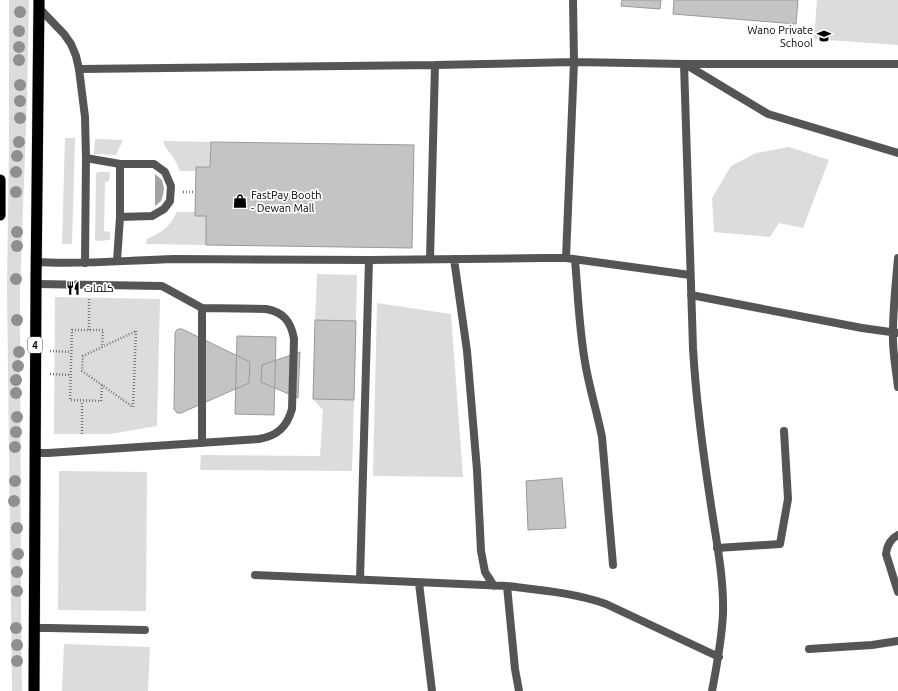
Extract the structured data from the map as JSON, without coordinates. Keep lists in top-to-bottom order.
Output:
{
  "streets": {
    "highway": ["4"]
  },
  "places": {
    "school or university": ["Wano Private School"],
    "shop": ["FastPay Booth - Dewan Mall"],
    "restaurant": ["كلمات"]
  }
}
